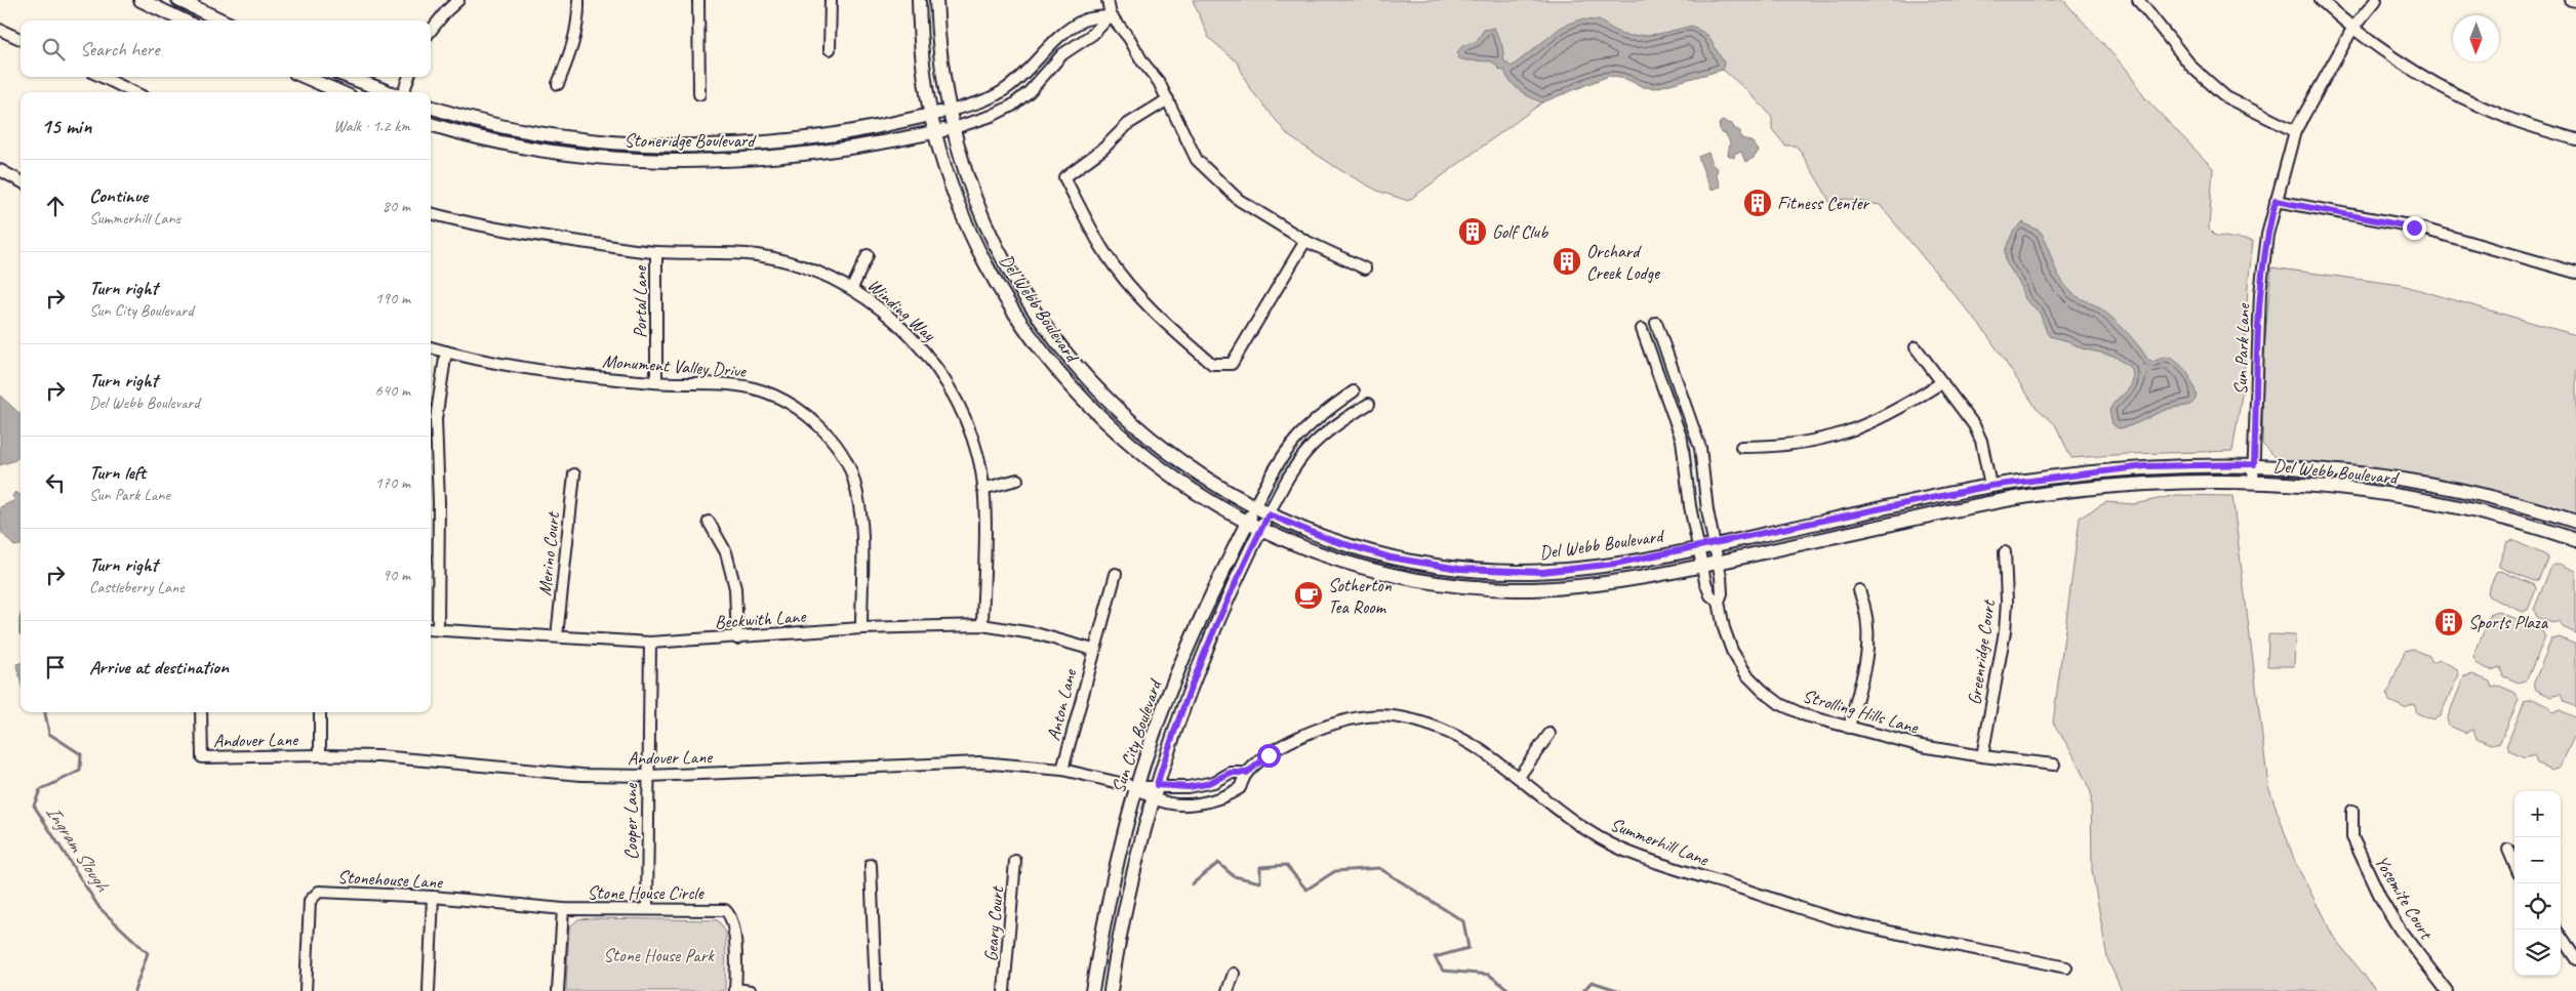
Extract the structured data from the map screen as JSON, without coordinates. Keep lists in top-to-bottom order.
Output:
{
  "streets": {
    "street": [
      "Stoneridge Boulevard",
      "Portal Lane",
      "Del Webb Boulevard",
      "Winding Way",
      "Sun Park Lane",
      "Monument Valley Drive",
      "Merino Court",
      "Beckwith Lane",
      "Greenridge Court",
      "Anton Lane",
      "Strolling Hills Lane",
      "Sun City Boulevard",
      "Andover Lane",
      "Cooper Lane",
      "Summerhill Lane",
      "Stonehouse Lane",
      "Stone House Circle",
      "Yosemite Court",
      "Geary Court"
    ]
  },
  "crossings": [
    ["Stoneridge Boulevard", "Del Webb Boulevard"],
    ["Portal Lane", "Winding Way"],
    ["Portal Lane", "Monument Valley Drive"],
    ["Del Webb Boulevard", "Sun Park Lane"],
    ["Del Webb Boulevard", "Strolling Hills Lane"],
    ["Del Webb Boulevard", "Sun City Boulevard"],
    ["Winding Way", "Beckwith Lane"],
    ["Monument Valley Drive", "Beckwith Lane"],
    ["Merino Court", "Beckwith Lane"],
    ["Beckwith Lane", "Anton Lane"],
    ["Beckwith Lane", "Cooper Lane"],
    ["Greenridge Court", "Strolling Hills Lane"],
    ["Anton Lane", "Andover Lane"],
    ["Sun City Boulevard", "Andover Lane"],
    ["Sun City Boulevard", "Summerhill Lane"],
    ["Andover Lane", "Cooper Lane"],
    ["Andover Lane", "Summerhill Lane"],
    ["Cooper Lane", "Stone House Circle"],
    ["Stonehouse Lane", "Stone House Circle"]
  ],
  "water": ["Ingram Slough"],
  "parks": ["Stone House Park"],
  "places": {
    "building": [
      "Fitness Center",
      "Golf Club",
      "Orchard Creek Lodge",
      "Sports Plaza"
    ],
    "cafe": ["Sotherton Tea Room"]
  },
  "north": "bottom",
  "page": {
    "search": "Search here",
    "heading": ["15 min", "Walk · 1.2 km"],
    "list": [
      ["Continue", "Summerhill Lane", "80 m"],
      ["Turn right", "Sun City Boulevard", "190 m"],
      ["Turn right", "Del Webb Boulevard", "640 m"],
      ["Turn left", "Sun Park Lane", "170 m"],
      ["Turn right", "Castleberry Lane", "90 m"],
      "Arrive at destination"
    ],
    "map_buttons": ["+", "−"]
  }
}
